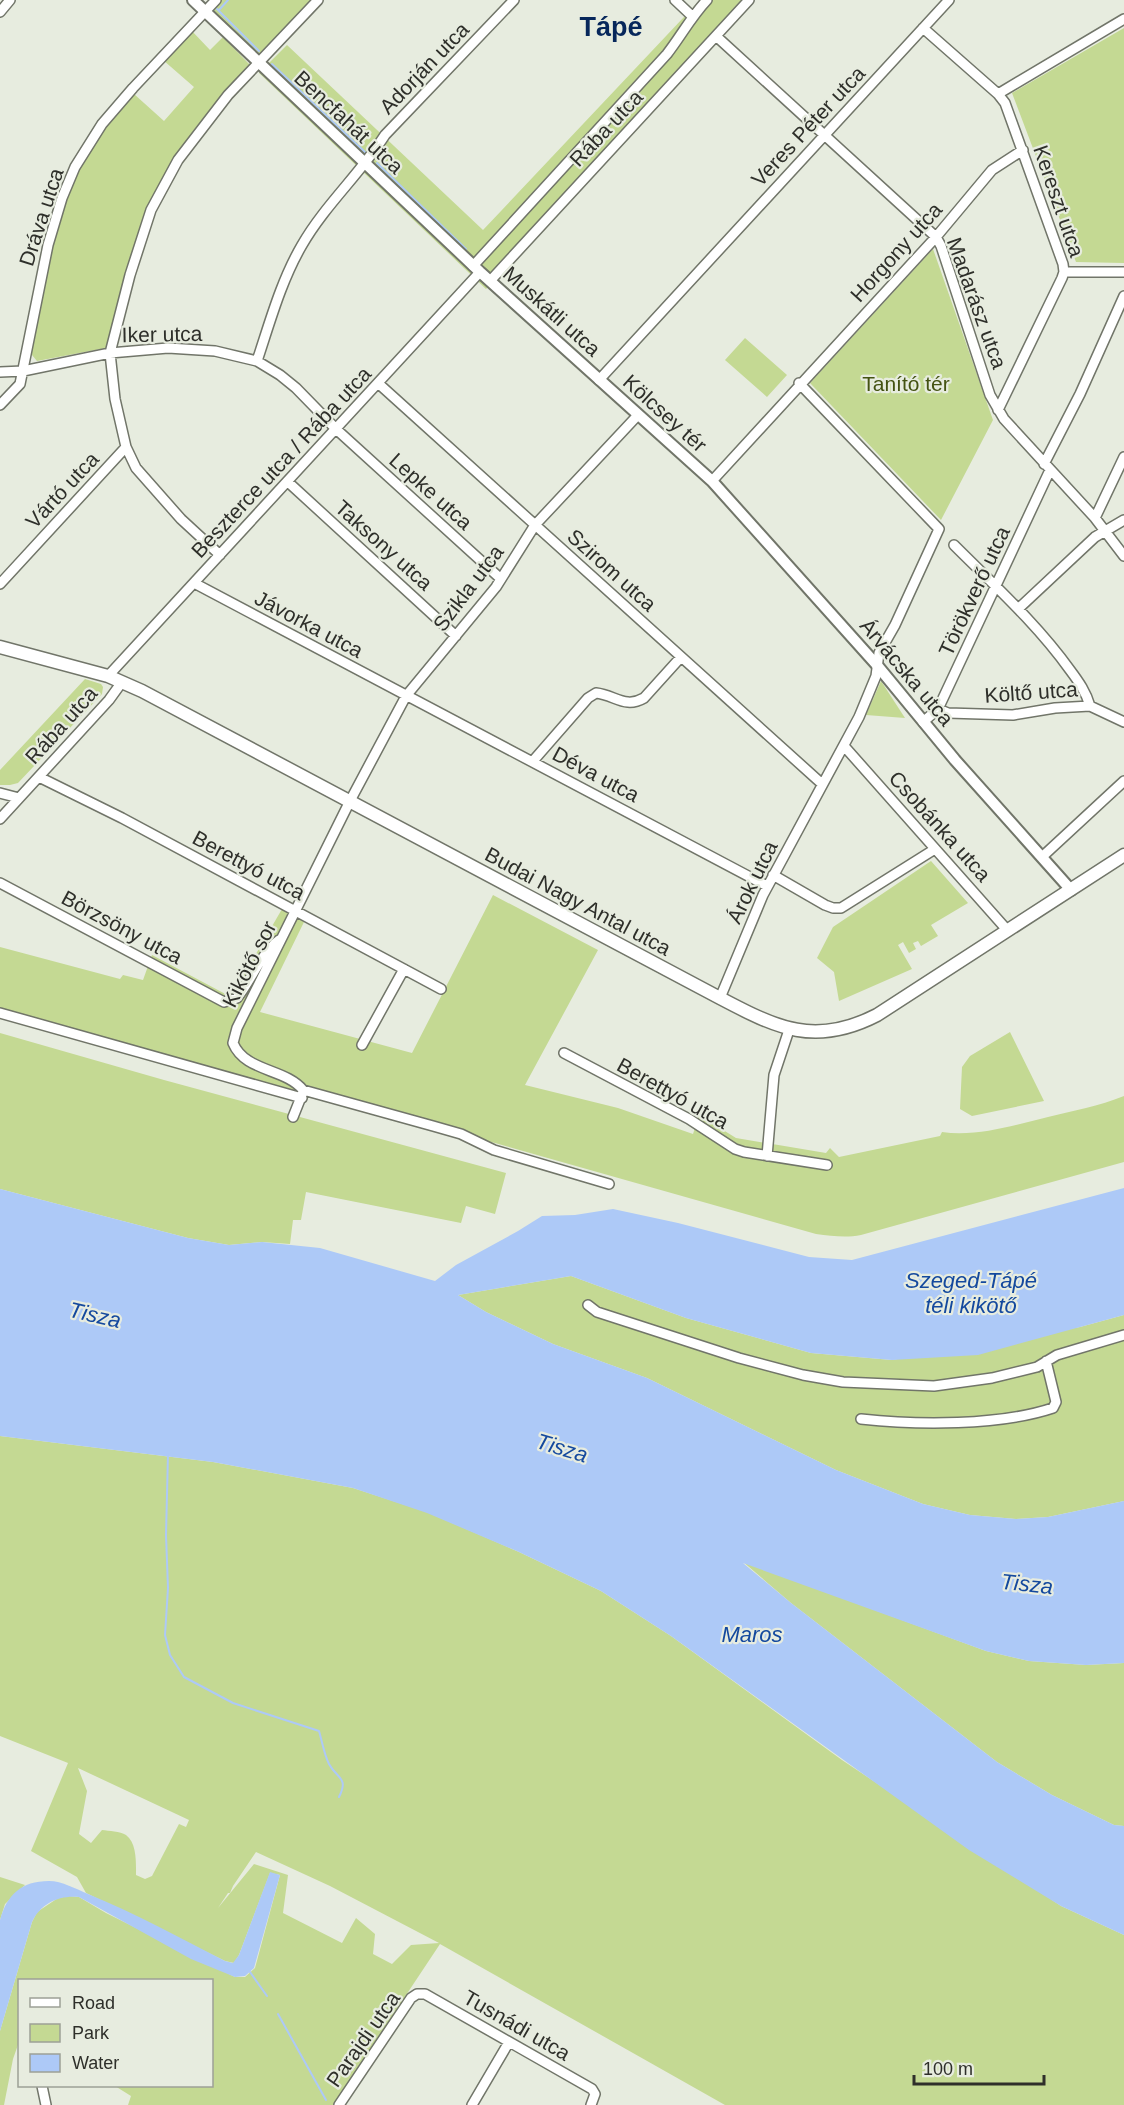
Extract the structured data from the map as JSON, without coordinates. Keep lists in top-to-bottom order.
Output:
{
  "streets": {
    "main road": ["Budai Nagy Antal utca"],
    "street": [
      "Adorján utca",
      "Bencfahát utca",
      "Veres Péter utca",
      "Rába utca",
      "Kereszt utca",
      "Dráva utca",
      "Horgony utca",
      "Madarász utca",
      "Muskátli utca",
      "Iker utca",
      "Kölcsey tér",
      "Beszterce utca / Rába utca",
      "Vártó utca",
      "Lepke utca",
      "Taksony utca",
      "Szirom utca",
      "Szikla utca",
      "Törökverő utca",
      "Jávorka utca",
      "Árvácska utca",
      "Költő utca",
      "Déva utca",
      "Csobánka utca",
      "Berettyó utca",
      "Árok utca",
      "Börzsöny utca",
      "Kikötő sor",
      "Tusnádi utca",
      "Parajdi utca"
    ]
  },
  "crossings": [
    ["Adorján utca", "Bencfahát utca"],
    ["Adorján utca", "Iker utca"],
    ["Bencfahát utca", "Dráva utca"],
    ["Bencfahát utca", "Muskátli utca"],
    ["Bencfahát utca", "Beszterce utca / Rába utca"],
    ["Veres Péter utca", "Kereszt utca"],
    ["Veres Péter utca", "Madarász utca"],
    ["Veres Péter utca", "Kölcsey tér"],
    ["Rába utca", "Madarász utca"],
    ["Rába utca", "Muskátli utca"],
    ["Rába utca", "Berettyó utca"],
    ["Rába utca", "Budai Nagy Antal utca"],
    ["Kereszt utca", "Horgony utca"],
    ["Kereszt utca", "Madarász utca"],
    ["Dráva utca", "Iker utca"],
    ["Horgony utca", "Madarász utca"],
    ["Horgony utca", "Kölcsey tér"],
    ["Madarász utca", "Törökverő utca"],
    ["Muskátli utca", "Kölcsey tér"],
    ["Muskátli utca", "Beszterce utca / Rába utca"],
    ["Iker utca", "Beszterce utca / Rába utca"],
    ["Iker utca", "Lepke utca"],
    ["Kölcsey tér", "Szikla utca"],
    ["Kölcsey tér", "Árvácska utca"],
    ["Beszterce utca / Rába utca", "Lepke utca"],
    ["Beszterce utca / Rába utca", "Taksony utca"],
    ["Beszterce utca / Rába utca", "Szirom utca"],
    ["Beszterce utca / Rába utca", "Jávorka utca"],
    ["Beszterce utca / Rába utca", "Budai Nagy Antal utca"],
    ["Lepke utca", "Szikla utca"],
    ["Taksony utca", "Szikla utca"],
    ["Szirom utca", "Szikla utca"],
    ["Szirom utca", "Árok utca"],
    ["Szikla utca", "Jávorka utca"],
    ["Szikla utca", "Déva utca"],
    ["Szikla utca", "Budai Nagy Antal utca"],
    ["Szikla utca", "Kikötő sor"],
    ["Törökverő utca", "Árvácska utca"],
    ["Törökverő utca", "Költő utca"],
    ["Jávorka utca", "Déva utca"],
    ["Árvácska utca", "Budai Nagy Antal utca"],
    ["Déva utca", "Árok utca"],
    ["Csobánka utca", "Budai Nagy Antal utca"],
    ["Berettyó utca", "Kikötő sor"],
    ["Árok utca", "Budai Nagy Antal utca"],
    ["Budai Nagy Antal utca", "Kikötő sor"],
    ["Börzsöny utca", "Kikötő sor"],
    ["Tusnádi utca", "Parajdi utca"]
  ],
  "districts": ["Tápé"],
  "water": ["Szeged-Tápé téli kikötő", "Tisza", "Maros"],
  "parks": ["Tanító tér"],
  "legend": ["Road", "Park", "Water"],
  "scale_bar": "100 m"
}
